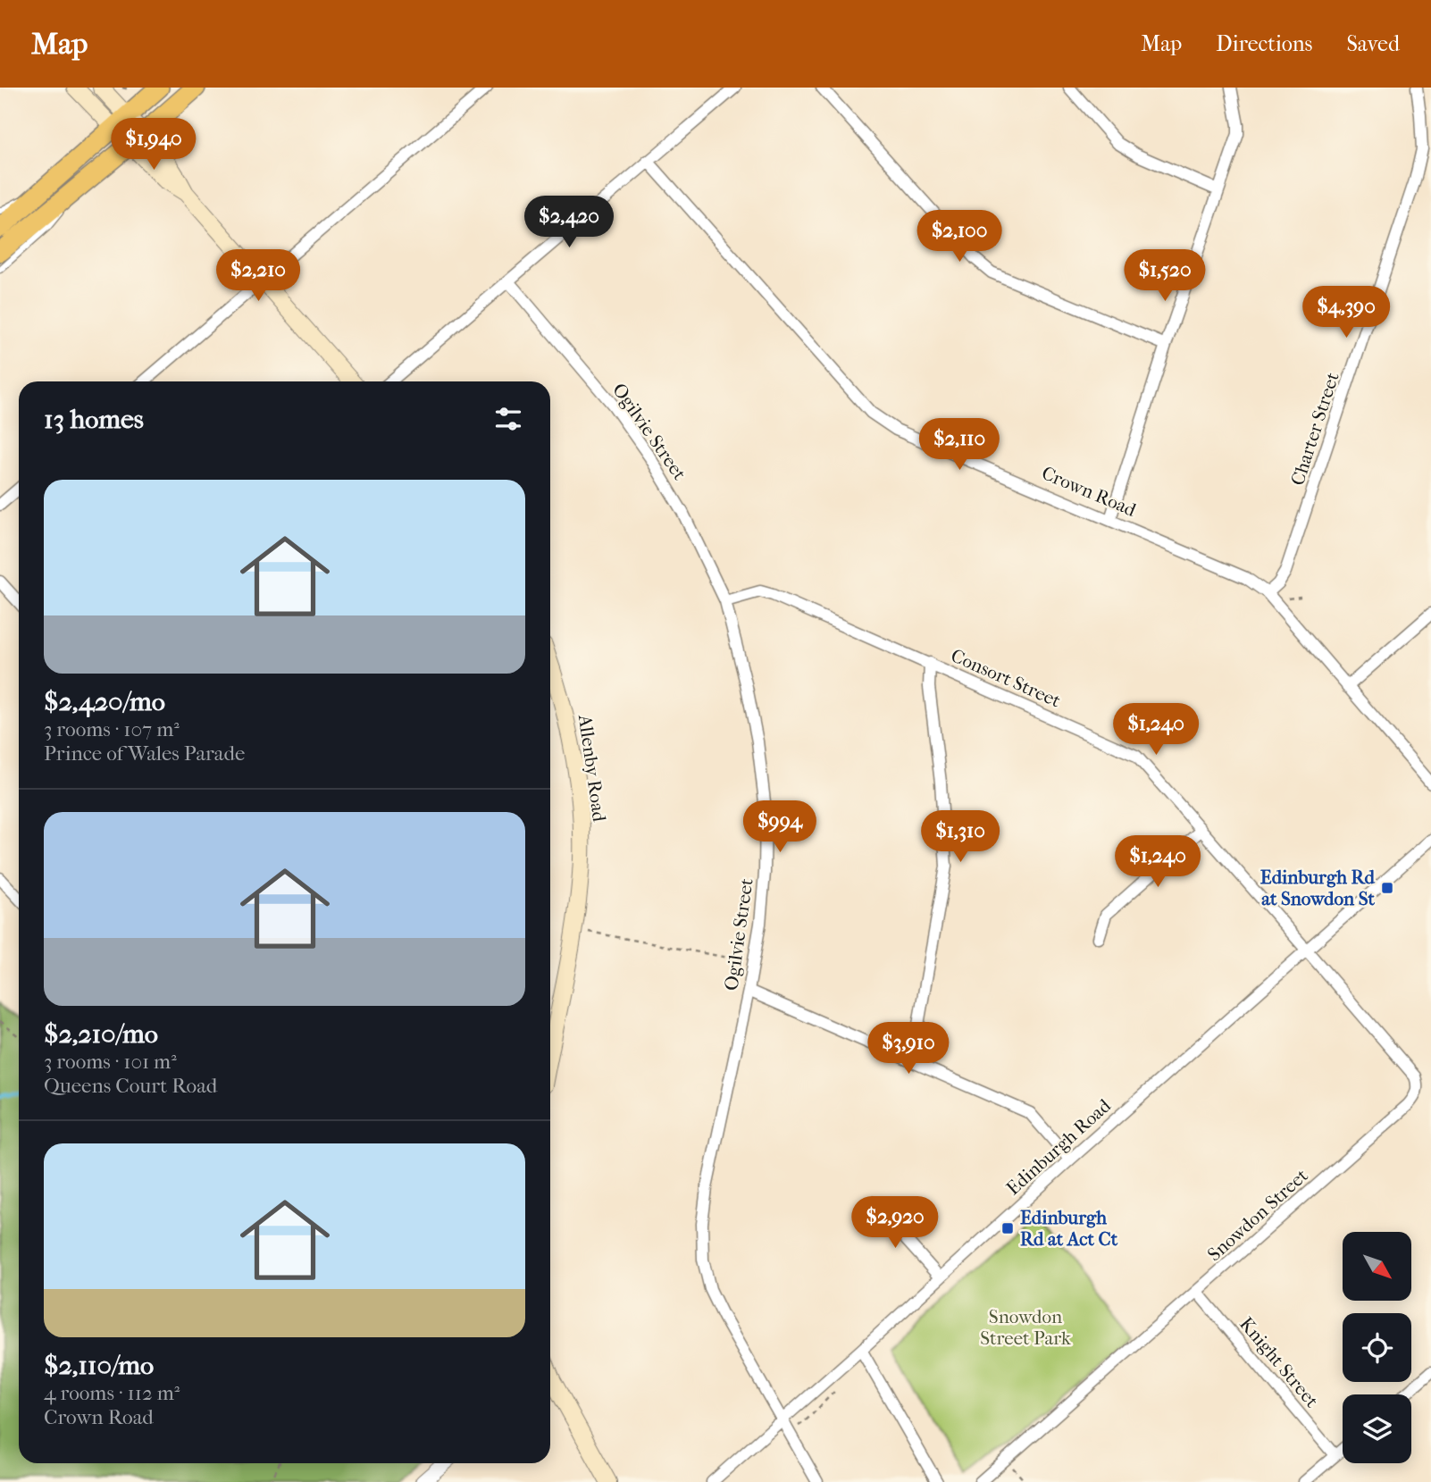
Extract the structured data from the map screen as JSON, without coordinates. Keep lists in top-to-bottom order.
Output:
{
  "streets": {
    "main road": ["Allenby Road"],
    "street": [
      "Charter Street",
      "Ogilvie Street",
      "Crown Road",
      "Consort Street",
      "Edinburgh Road",
      "Snowdon Street",
      "Knight Street"
    ]
  },
  "crossings": [
    ["Charter Street", "Crown Road"],
    ["Ogilvie Street", "Consort Street"],
    ["Ogilvie Street", "Edinburgh Road"],
    ["Consort Street", "Edinburgh Road"],
    ["Consort Street", "Snowdon Street"],
    ["Edinburgh Road", "Snowdon Street"],
    ["Snowdon Street", "Knight Street"]
  ],
  "parks": ["Snowdon Street Park"],
  "places": {
    "transit": ["Edinburgh Rd at Snowdon St", "Edinburgh Rd at Act Ct"]
  },
  "north": "bottom right",
  "page": {
    "header": "Map",
    "nav": ["Map", "Directions", "Saved"],
    "price": [
      "$1,940",
      "$2,420",
      "$2,100",
      "$2,210",
      "$1,520",
      "$4,390",
      "$2,110",
      "$1,240",
      "$994",
      "$1,310",
      "$1,240",
      "$3,910",
      "$2,920"
    ],
    "heading": "13 homes",
    "list": [
      {
        "name": "$2,420/mo",
        "note": "3 rooms · 107 m² · Prince of Wales Parade"
      },
      {
        "name": "$2,210/mo",
        "note": "3 rooms · 101 m² · Queens Court Road"
      },
      {
        "name": "$2,110/mo",
        "note": "4 rooms · 112 m² · Crown Road"
      }
    ]
  }
}
